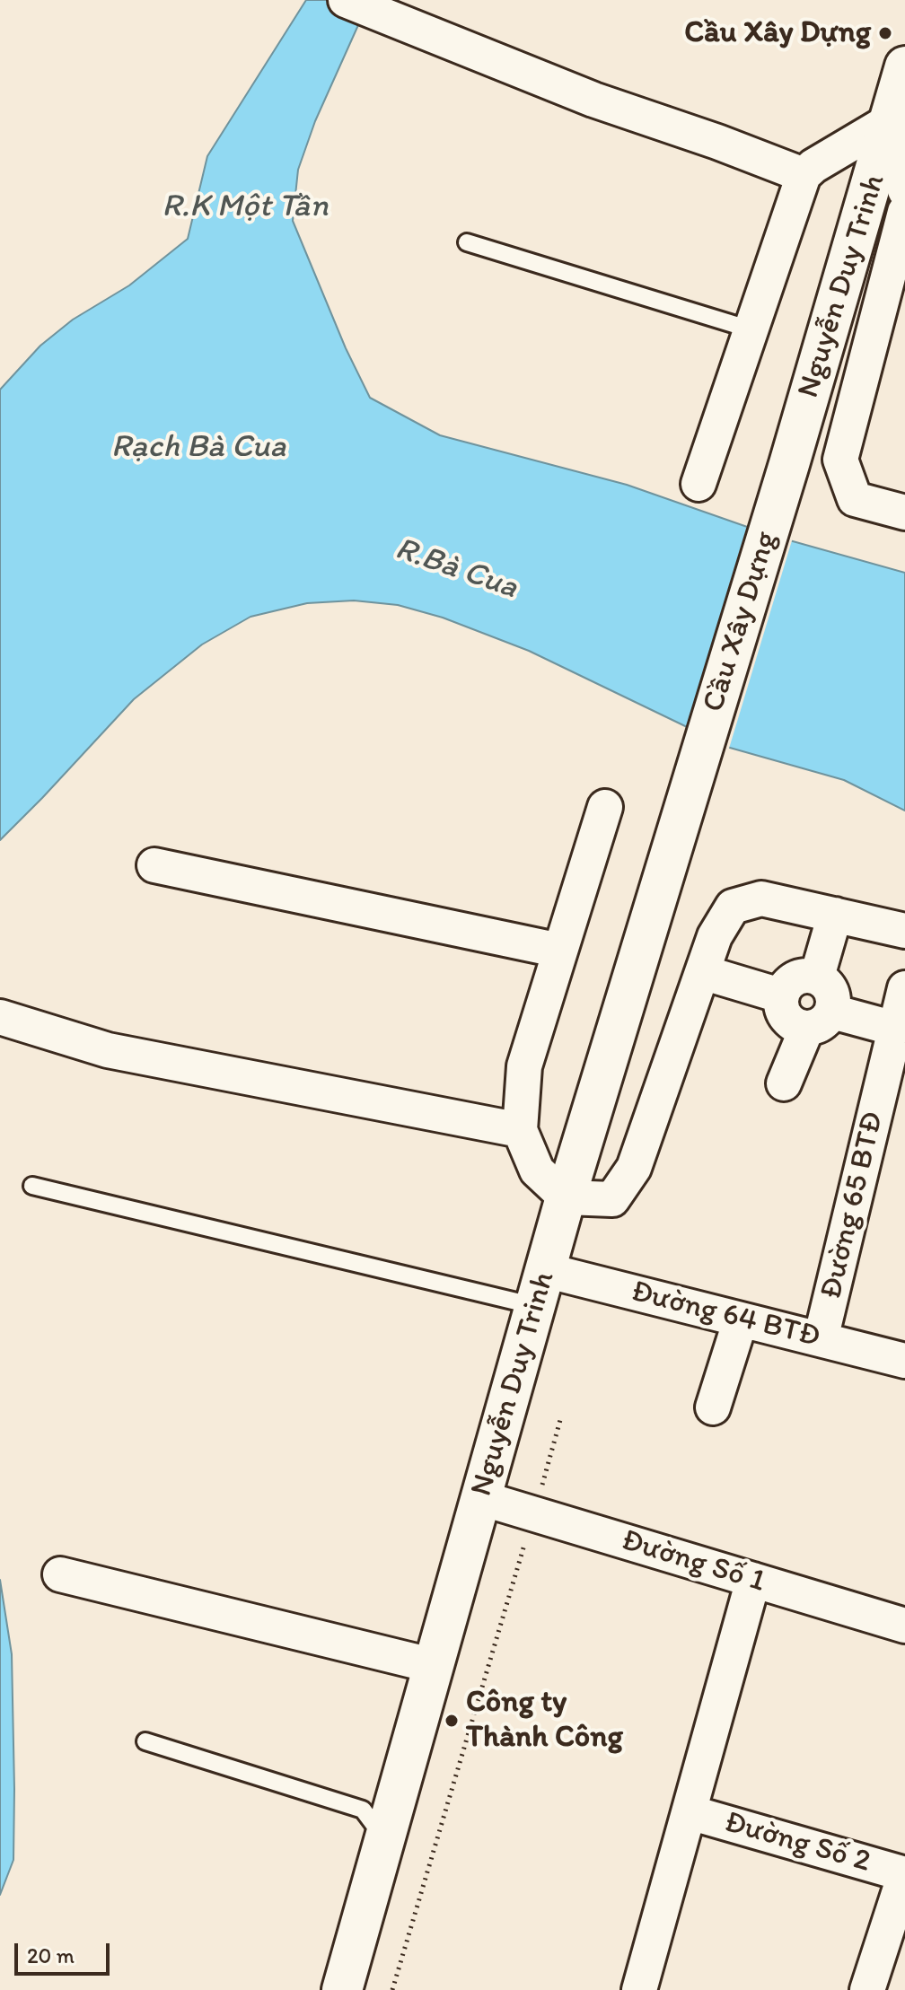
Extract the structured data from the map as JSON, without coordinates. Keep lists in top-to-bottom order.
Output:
{
  "streets": {
    "main road": ["Nguyễn Duy Trinh", "Cầu Xây Dựng"],
    "street": [
      "Đường 65 BTĐ",
      "Đường 64 BTĐ",
      "Đường Số 1",
      "Đường Số 2"
    ]
  },
  "crossings": [
    ["Nguyễn Duy Trinh", "Cầu Xây Dựng"],
    ["Nguyễn Duy Trinh", "Đường 64 BTĐ"],
    ["Nguyễn Duy Trinh", "Đường Số 1"],
    ["Đường 65 BTĐ", "Đường 64 BTĐ"]
  ],
  "water": ["R.K Một Tần", "Rạch Bà Cua", "R.Bà Cua"],
  "places": ["Cầu Xây Dựng", "Công ty Thành Công"],
  "scale_bar": "20 m"
}
